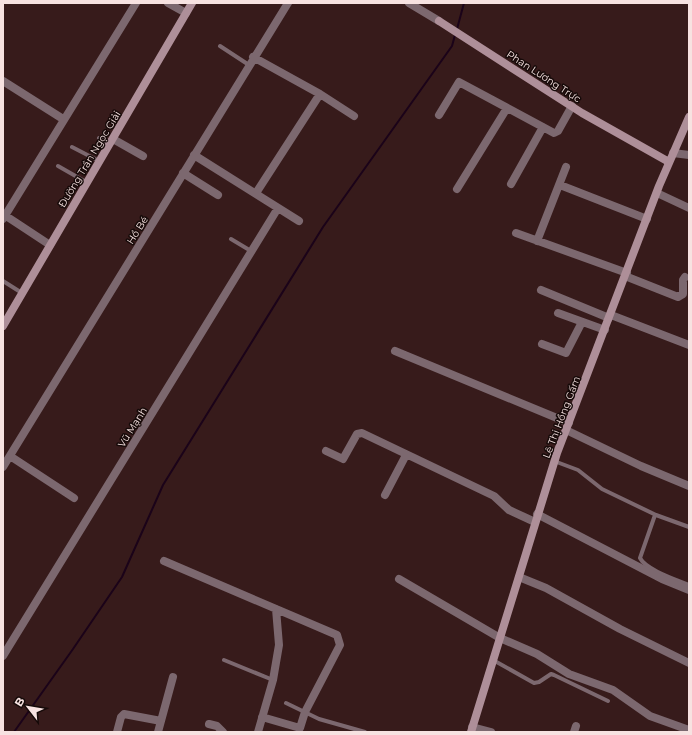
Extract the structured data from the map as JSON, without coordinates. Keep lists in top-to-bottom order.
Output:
{
  "streets": {
    "street": [
      "Phan Lương Trực",
      "Đường Trần Ngọc Giải",
      "Hồ Bé",
      "Lê Thị Hồng Gấm",
      "Vũ Mạnh"
    ]
  },
  "crossings": [
    ["Phan Lương Trực", "Lê Thị Hồng Gấm"]
  ],
  "north": "top left"
}
